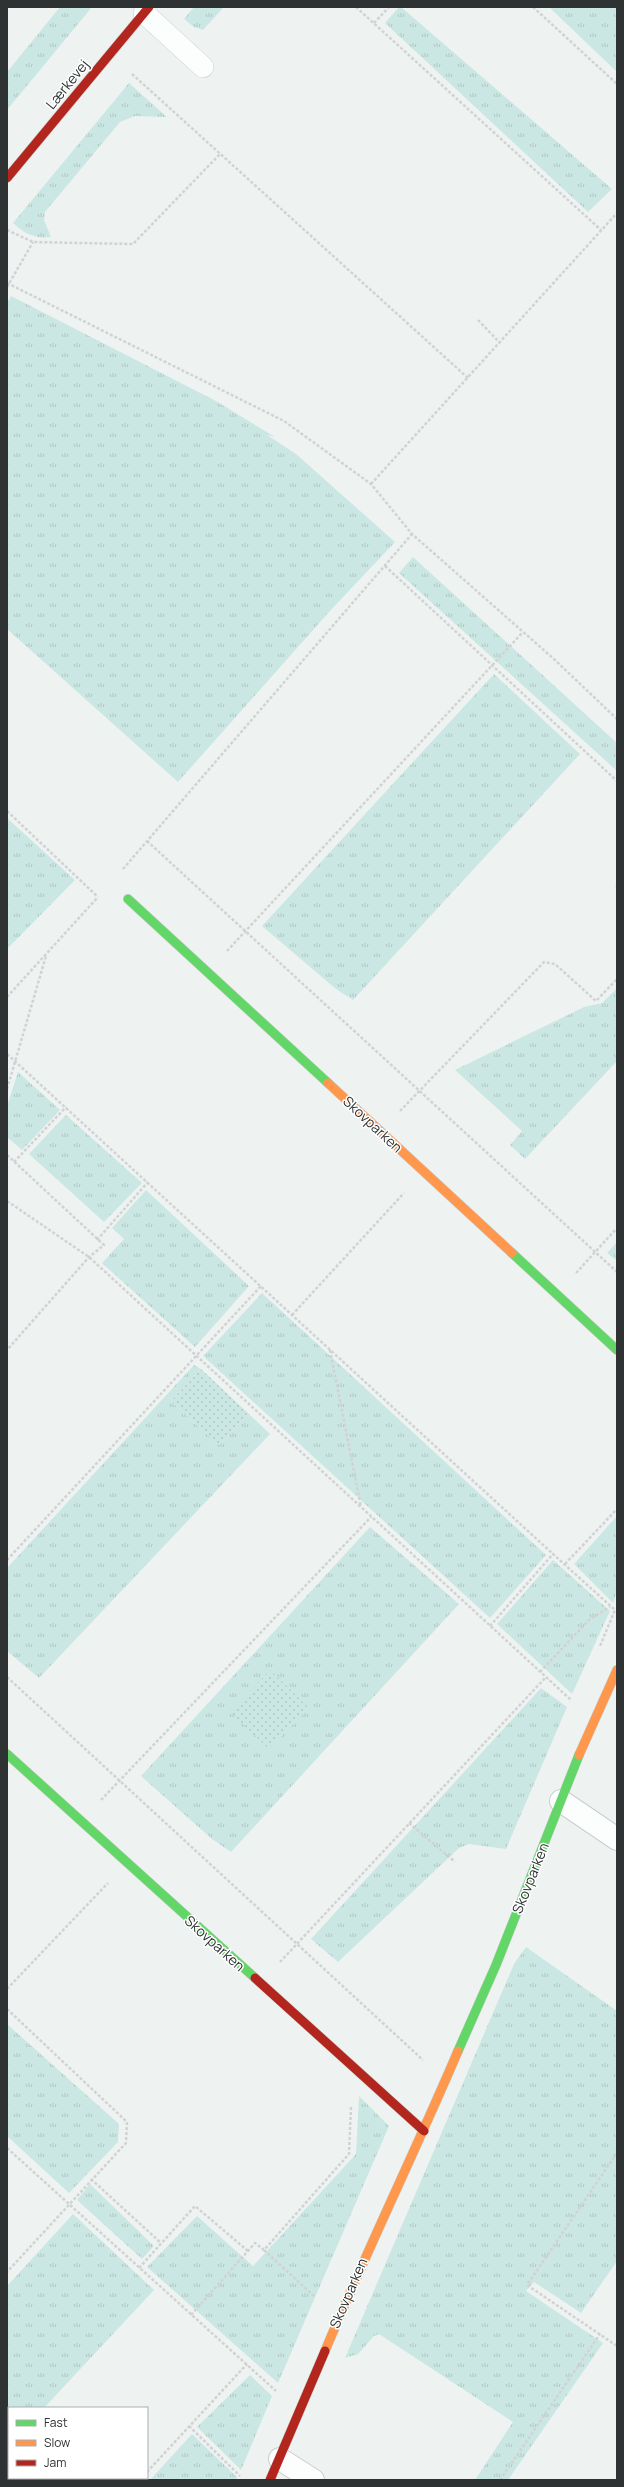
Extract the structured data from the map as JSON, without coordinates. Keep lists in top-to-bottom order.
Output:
{
  "streets": {
    "street": ["Lærkevej", "Skovparken"]
  },
  "legend": ["Fast", "Slow", "Jam"]
}
